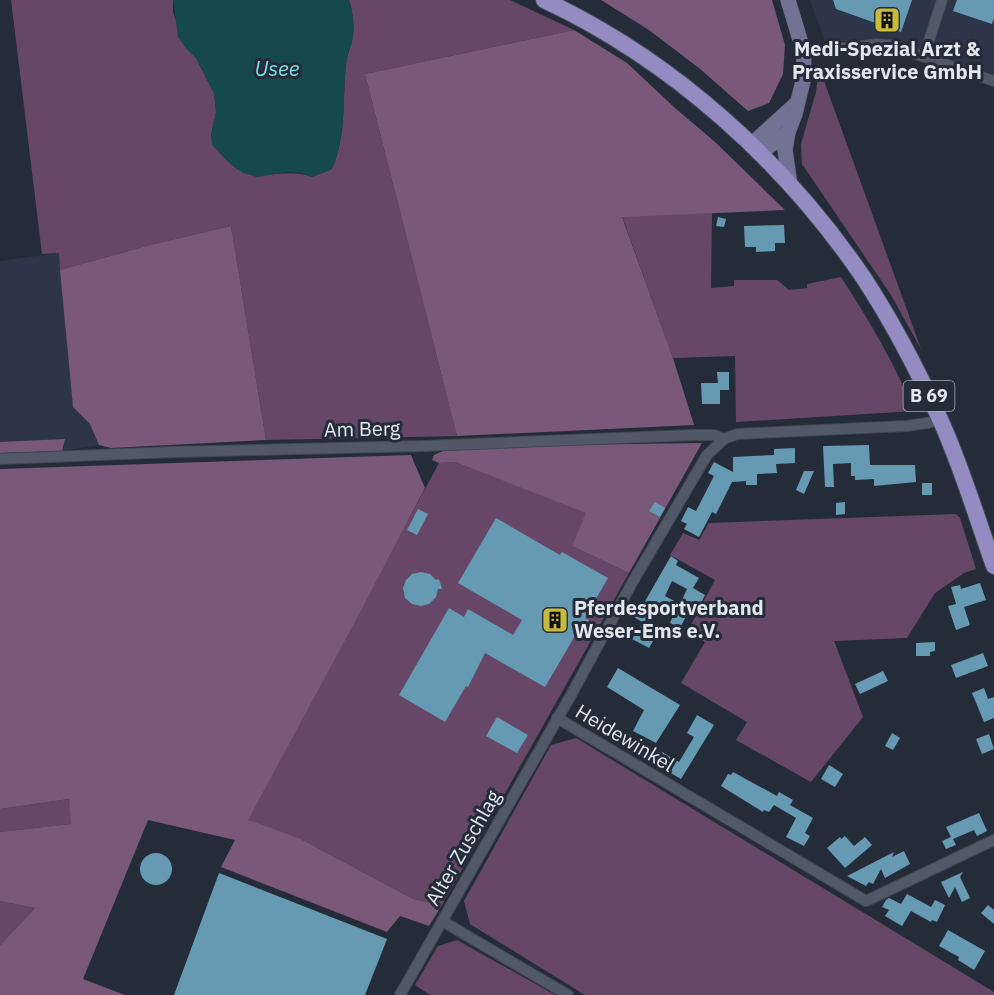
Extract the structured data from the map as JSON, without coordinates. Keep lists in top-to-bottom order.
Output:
{
  "streets": {
    "main road": ["B 69"],
    "street": ["Am Berg", "Heidewinkel", "Alter Zuschlag"]
  },
  "crossings": [
    ["Am Berg", "Heidewinkel"],
    ["Heidewinkel", "Alter Zuschlag"]
  ],
  "water": ["Usee"],
  "places": {
    "building": ["Medi-Spezial Arzt & Praxisservice GmbH", "Pferdesportverband Weser-Ems e.V."]
  }
}
